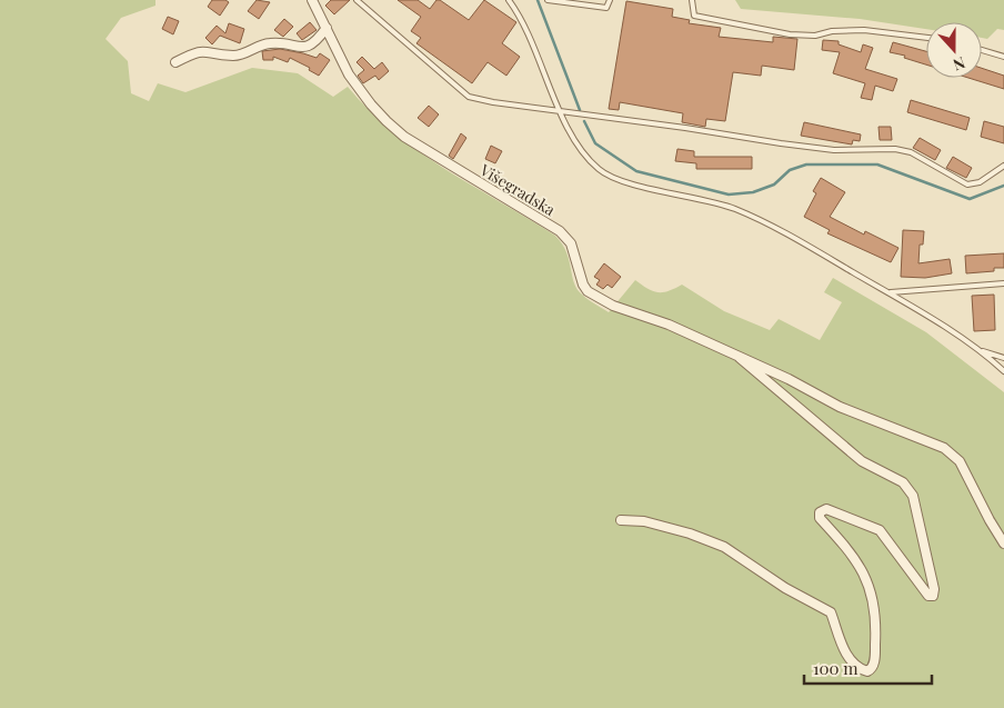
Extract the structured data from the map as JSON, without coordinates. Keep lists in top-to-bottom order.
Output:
{
  "streets": {
    "street": ["Višegradska"]
  },
  "scale_bar": "100 m",
  "north": "bottom"
}
